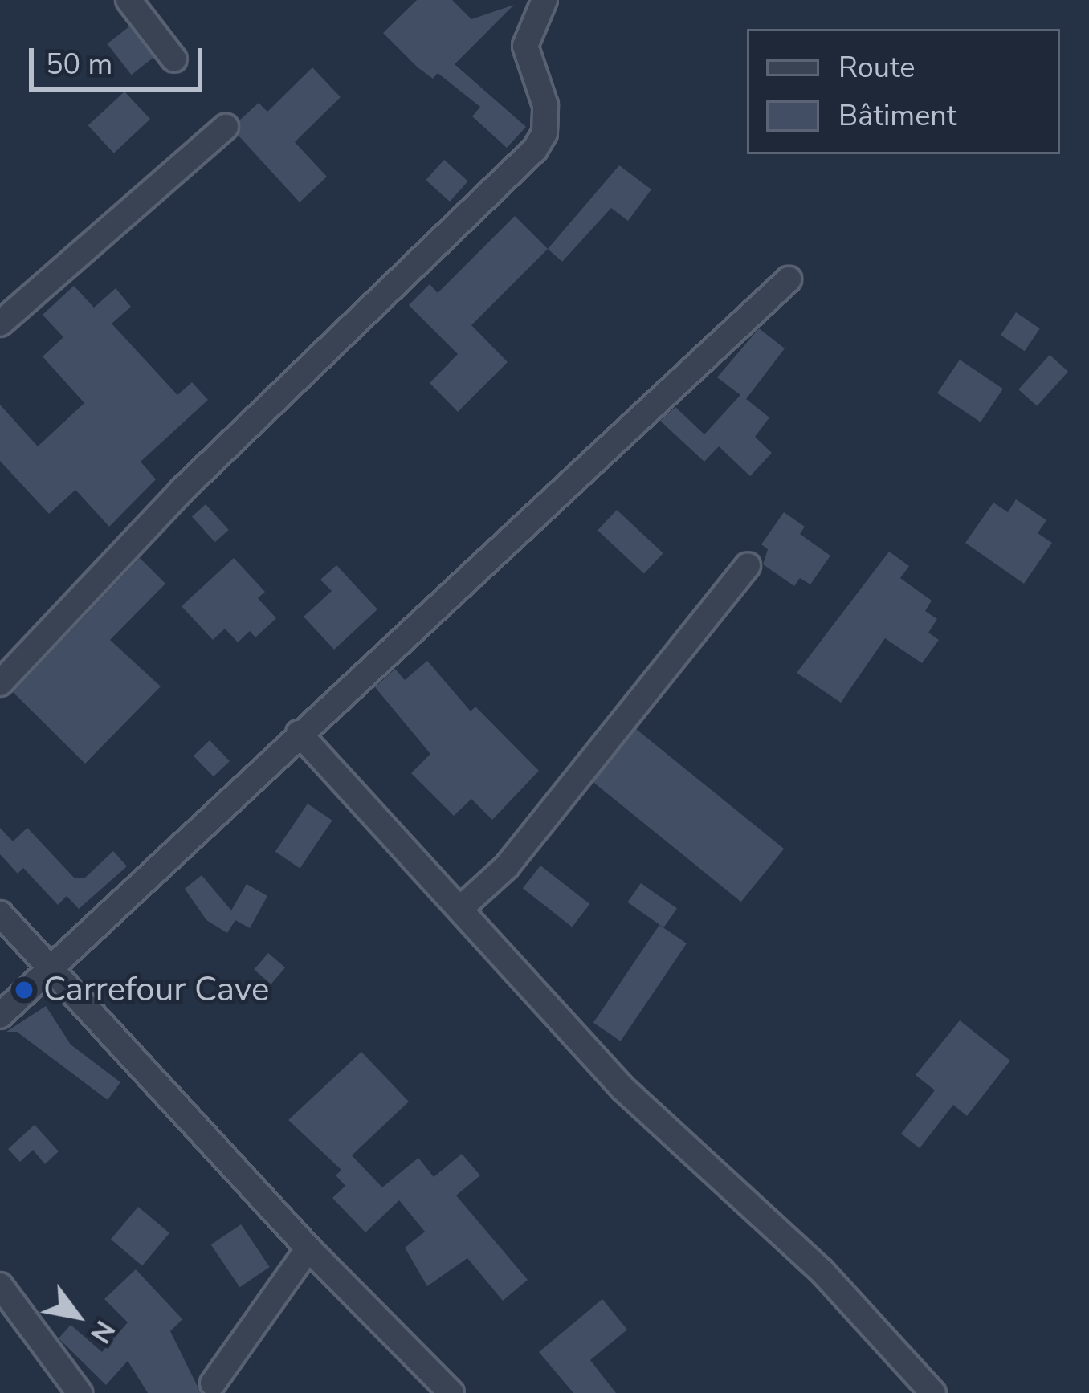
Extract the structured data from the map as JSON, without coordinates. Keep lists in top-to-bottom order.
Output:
{
  "places": ["Carrefour Cave"],
  "legend": ["Route", "Bâtiment"],
  "scale_bar": "50 m",
  "north": "bottom right"
}
